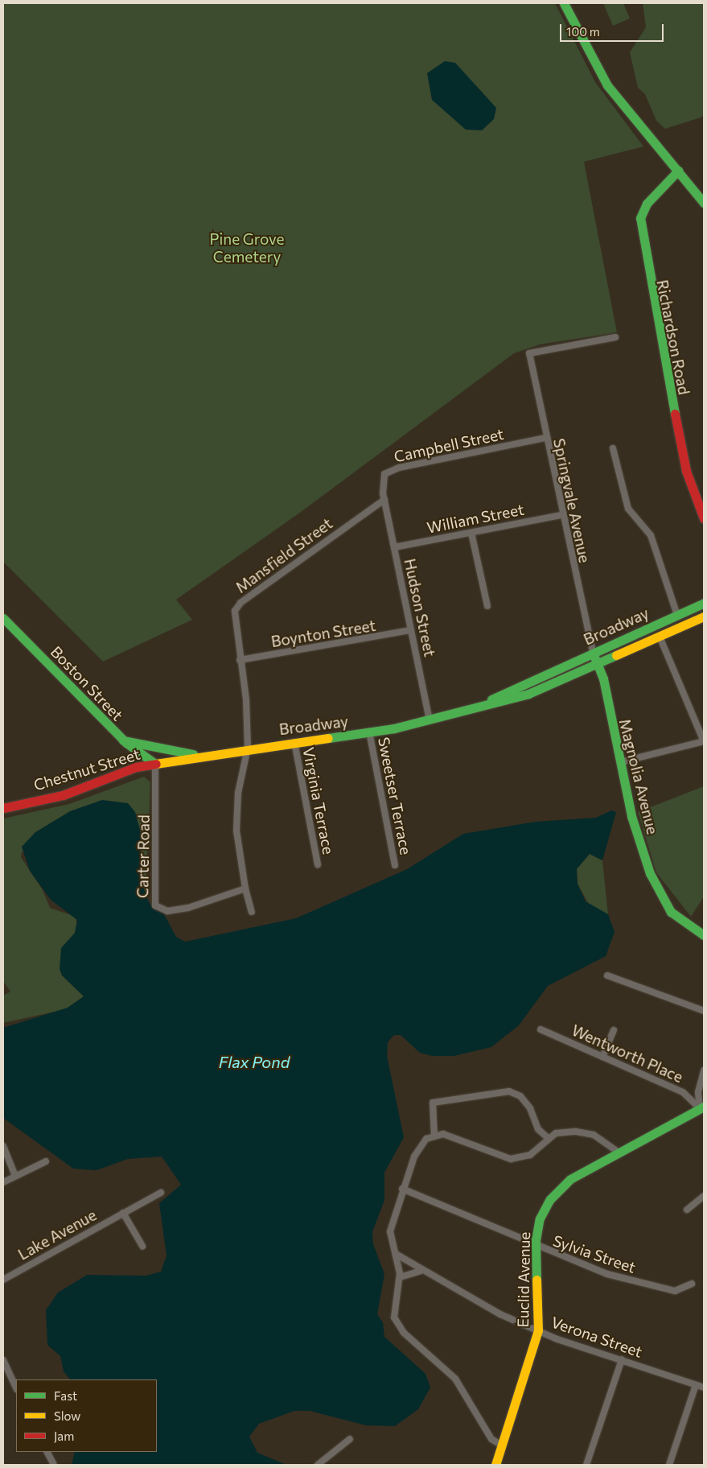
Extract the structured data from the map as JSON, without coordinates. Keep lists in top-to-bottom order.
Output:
{
  "streets": {
    "main road": [
      "Richardson Road",
      "Broadway",
      "Boston Street",
      "Chestnut Street",
      "Magnolia Avenue",
      "Euclid Avenue"
    ],
    "street": [
      "Campbell Street",
      "Springvale Avenue",
      "William Street",
      "Mansfield Street",
      "Hudson Street",
      "Boynton Street",
      "Sweetser Terrace",
      "Virginia Terrace",
      "Carter Road",
      "Wentworth Place",
      "Lake Avenue",
      "Sylvia Street",
      "Verona Street"
    ]
  },
  "crossings": [
    ["Campbell Street", "Springvale Avenue"],
    ["Campbell Street", "Mansfield Street"],
    ["Campbell Street", "Hudson Street"],
    ["Springvale Avenue", "William Street"],
    ["Springvale Avenue", "Broadway"],
    ["Springvale Avenue", "Magnolia Avenue"],
    ["William Street", "Hudson Street"],
    ["Mansfield Street", "Hudson Street"],
    ["Mansfield Street", "Broadway"],
    ["Mansfield Street", "Boynton Street"],
    ["Hudson Street", "Broadway"],
    ["Hudson Street", "Boynton Street"],
    ["Broadway", "Boston Street"],
    ["Broadway", "Chestnut Street"],
    ["Broadway", "Magnolia Avenue"],
    ["Broadway", "Sweetser Terrace"],
    ["Broadway", "Virginia Terrace"],
    ["Broadway", "Carter Road"],
    ["Boston Street", "Chestnut Street"],
    ["Boston Street", "Carter Road"],
    ["Chestnut Street", "Carter Road"],
    ["Wentworth Place", "Euclid Avenue"],
    ["Sylvia Street", "Euclid Avenue"],
    ["Euclid Avenue", "Verona Street"]
  ],
  "water": ["Flax Pond"],
  "parks": ["Pine Grove Cemetery"],
  "legend": ["Fast", "Slow", "Jam"],
  "scale_bar": "100 m"
}
